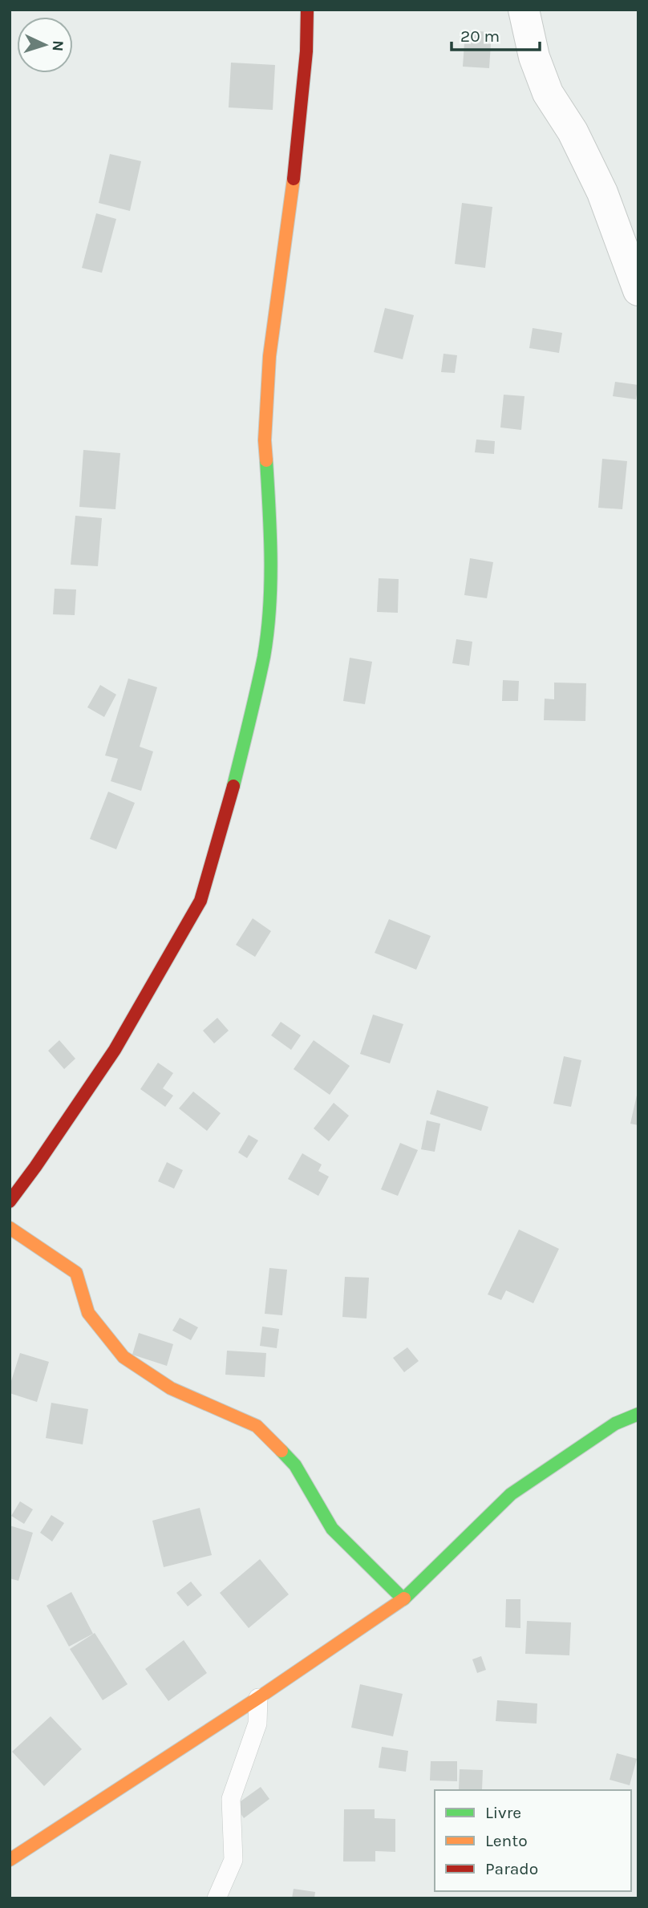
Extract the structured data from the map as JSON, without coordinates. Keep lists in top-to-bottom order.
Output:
{
  "legend": ["Livre", "Lento", "Parado"],
  "scale_bar": "20 m",
  "north": "right"
}
